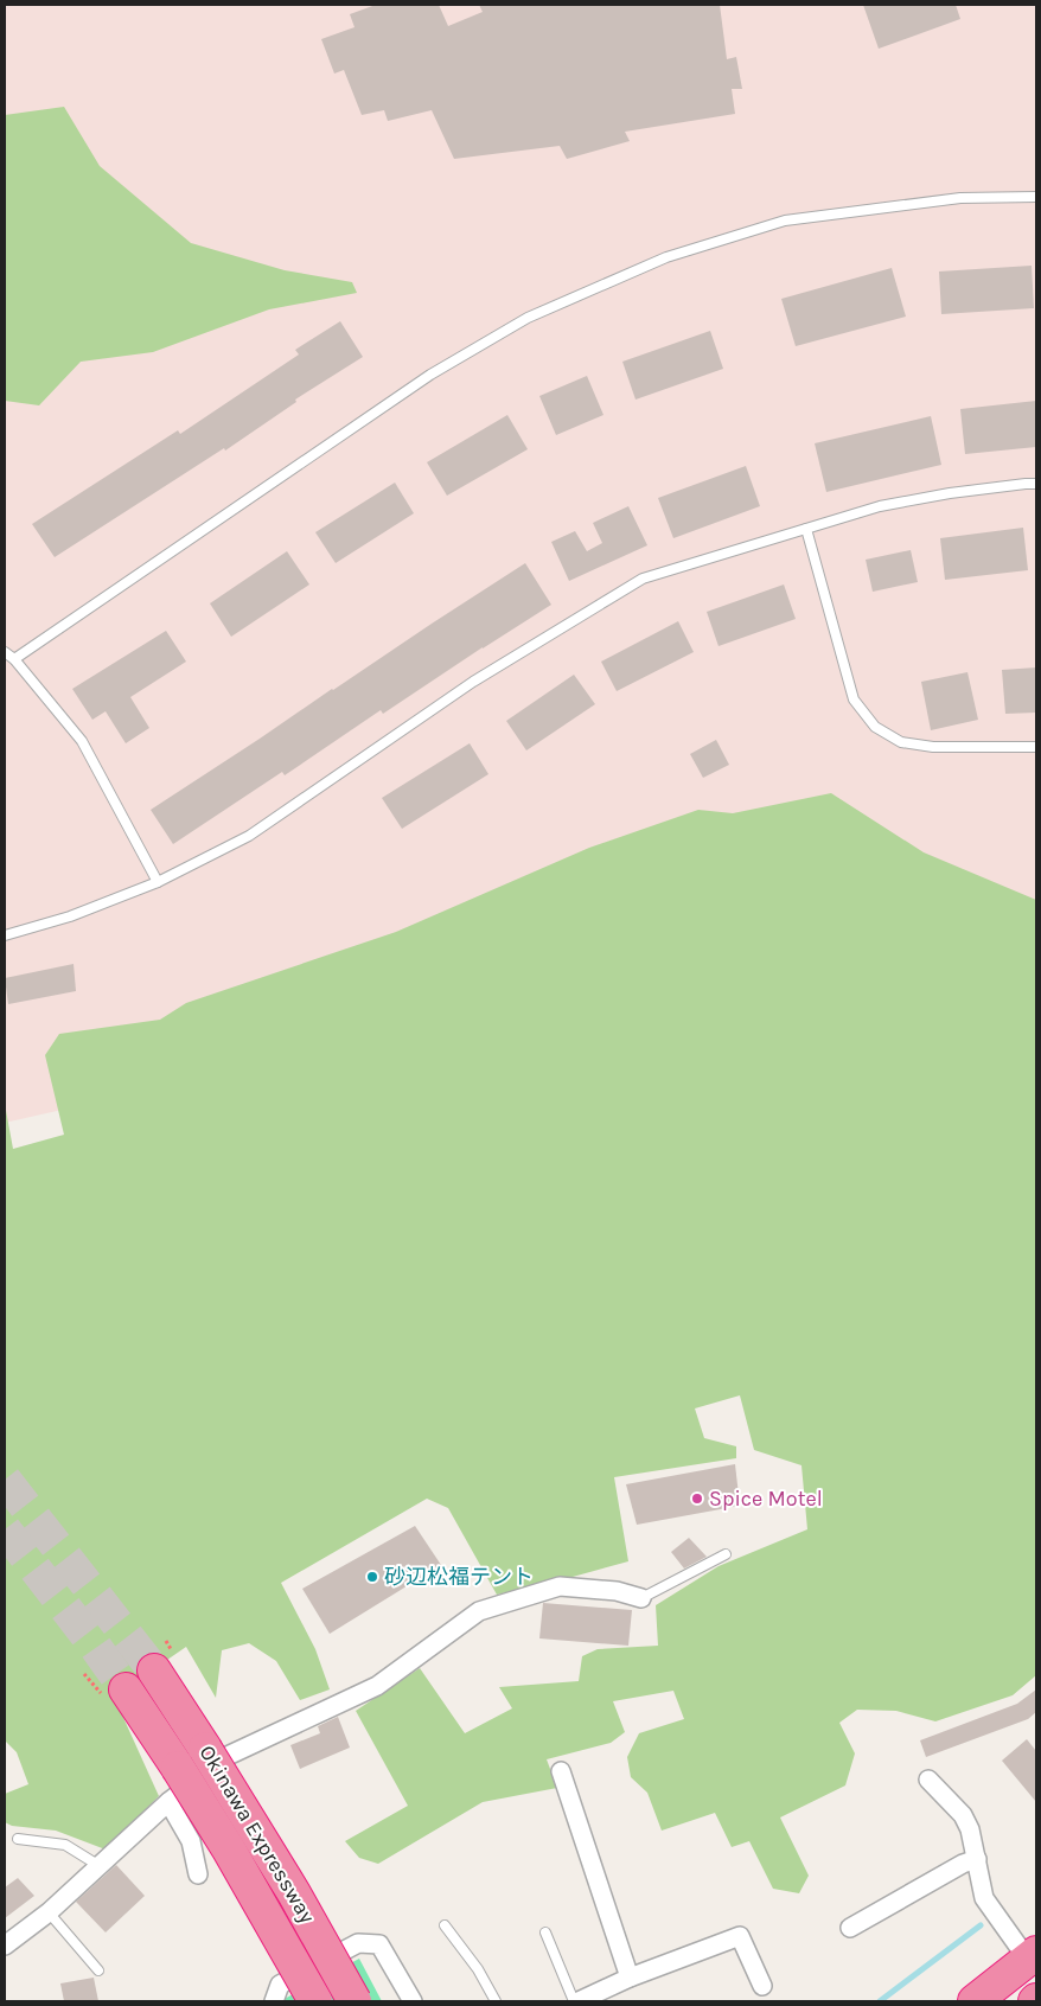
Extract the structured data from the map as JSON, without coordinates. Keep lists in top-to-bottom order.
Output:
{
  "streets": {
    "highway": ["Okinawa Expressway"]
  },
  "places": ["Spice Motel", "砂辺松福テント"]
}
